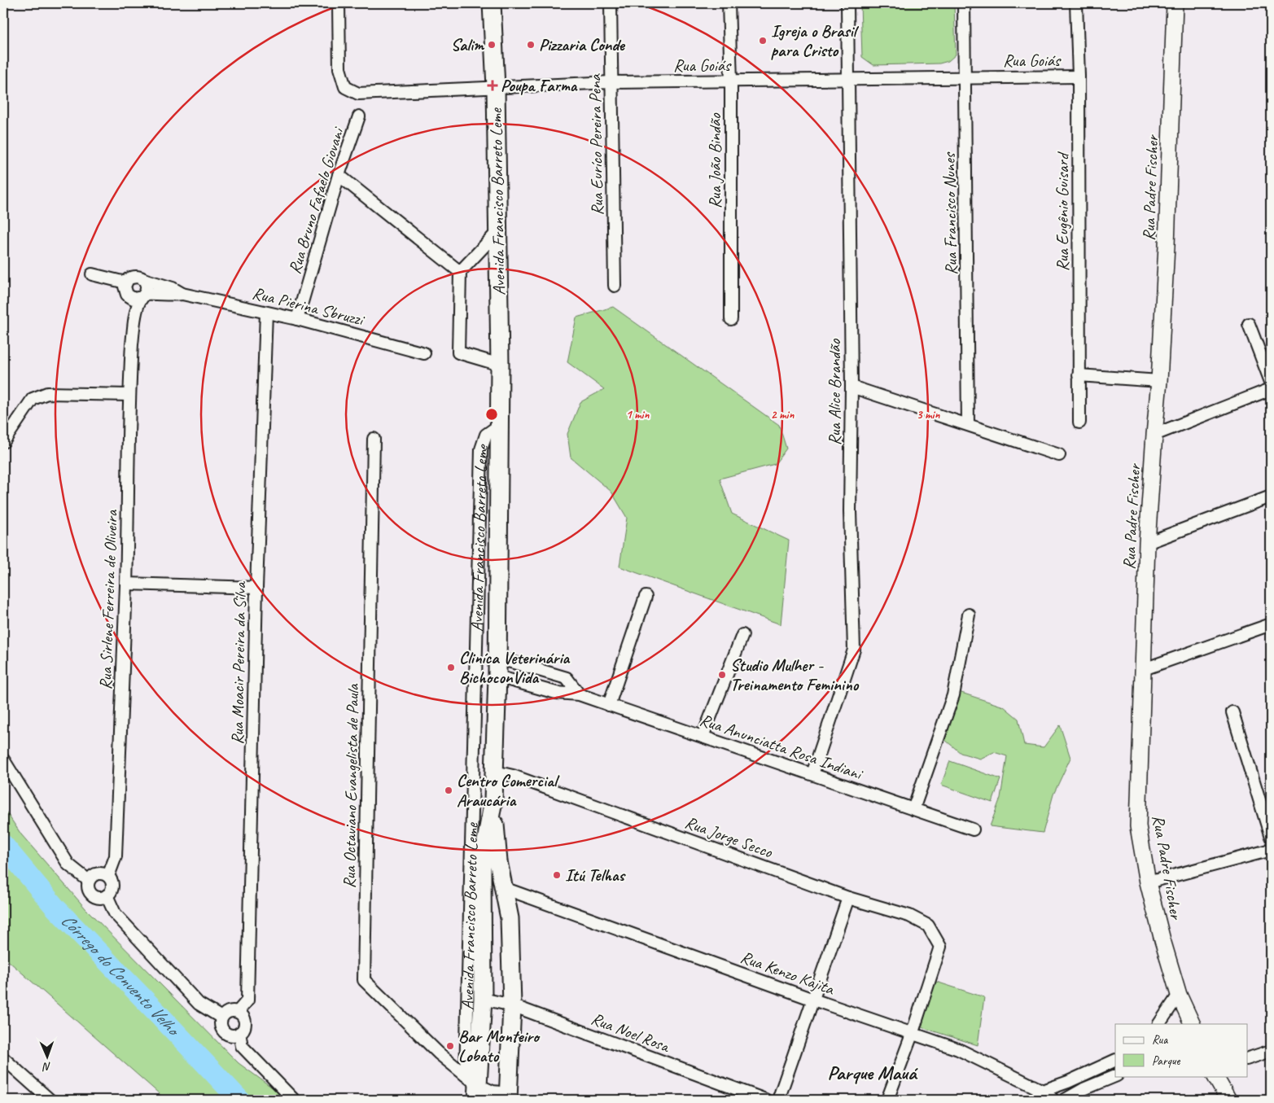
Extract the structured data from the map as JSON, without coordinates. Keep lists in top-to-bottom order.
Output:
{
  "streets": {
    "main road": ["Rua Padre Fischer", "Avenida Francisco Barreto Leme"],
    "street": [
      "Rua Goiás",
      "Rua Euríco Pereira Pena",
      "Rua João Bindão",
      "Rua Bruno Fafaelo Giovani",
      "Rua Eugênio Guisard",
      "Rua Francisco Nunes",
      "Rua Pierina Sbruzzi",
      "Rua Alice Brandão",
      "Rua Sirlene Ferreira de Oliveira",
      "Rua Moacir Pereira da Silva",
      "Rua Anunciatta Rosa Indiani",
      "Rua Octaviano Evangelista de Paula",
      "Rua Jorge Secco",
      "Rua Kenzo Kajita",
      "Rua Noel Rosa"
    ]
  },
  "crossings": [
    ["Rua Goiás", "Rua Euríco Pereira Pena"],
    ["Rua Goiás", "Rua João Bindão"],
    ["Rua Goiás", "Avenida Francisco Barreto Leme"],
    ["Rua Goiás", "Rua Eugênio Guisard"],
    ["Rua Goiás", "Rua Francisco Nunes"],
    ["Rua Goiás", "Rua Alice Brandão"],
    ["Rua Bruno Fafaelo Giovani", "Rua Pierina Sbruzzi"],
    ["Avenida Francisco Barreto Leme", "Rua Anunciatta Rosa Indiani"],
    ["Avenida Francisco Barreto Leme", "Rua Octaviano Evangelista de Paula"],
    ["Avenida Francisco Barreto Leme", "Rua Jorge Secco"],
    ["Avenida Francisco Barreto Leme", "Rua Kenzo Kajita"],
    ["Avenida Francisco Barreto Leme", "Rua Noel Rosa"],
    ["Rua Pierina Sbruzzi", "Rua Sirlene Ferreira de Oliveira"],
    ["Rua Pierina Sbruzzi", "Rua Moacir Pereira da Silva"],
    ["Rua Alice Brandão", "Rua Anunciatta Rosa Indiani"],
    ["Rua Jorge Secco", "Rua Kenzo Kajita"]
  ],
  "districts": ["Parque Mauá"],
  "water": ["Córrego do Convento Velho"],
  "places": {
    "other": [
      "Igreja o Brasil para Cristo",
      "Salim",
      "Pizzaria Conde",
      "Cliníca Veterinária BichoconVida",
      "Studio Mulher - Treinamento Feminino",
      "Centro Comercial Araucária",
      "Itú Telhas",
      "Bar Monteiro Lobato"
    ],
    "health": ["Poupa Farma"]
  },
  "legend": ["Rua", "Parque"],
  "north": "bottom",
  "rings": ["1 min", "2 min", "3 min"]
}
